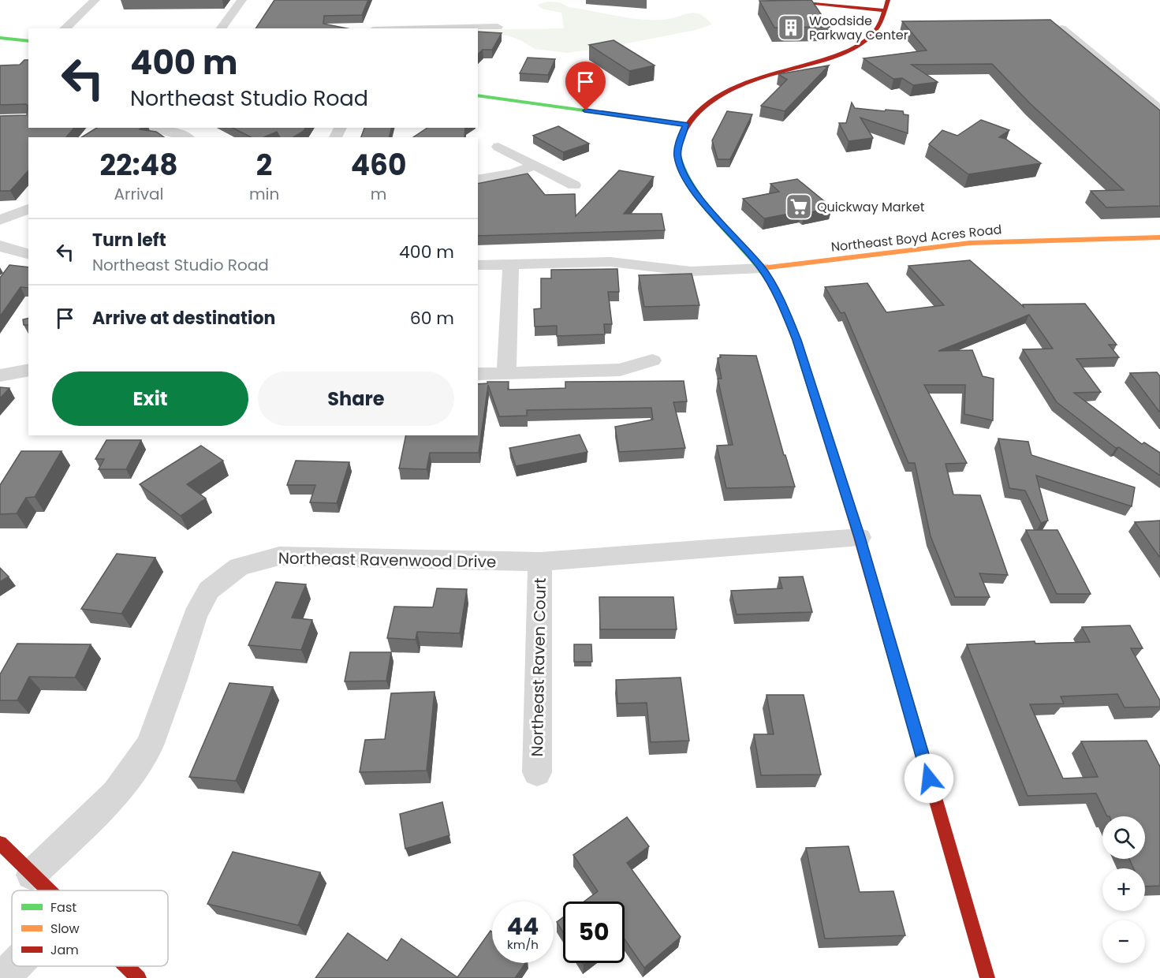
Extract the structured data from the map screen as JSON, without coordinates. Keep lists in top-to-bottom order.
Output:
{
  "streets": {
    "main road": ["Northeast Boyd Acres Road"],
    "street": ["Northeast Ravenwood Drive", "Northeast Raven Court"]
  },
  "crossings": [
    ["Northeast Ravenwood Drive", "Northeast Raven Court"]
  ],
  "places": {
    "building": ["Woodside Parkway Center"],
    "supermarket": ["Quickway Market"]
  },
  "legend": ["Fast", "Slow", "Jam"],
  "page": {
    "turn": ["400 m", "Northeast Studio Road"],
    "eta": [
      "22:48",
      "Arrival",
      "2",
      "min",
      "460",
      "m"
    ],
    "list": [
      {
        "name": "Turn left",
        "note": "Northeast Studio Road",
        "value": "400 m"
      },
      {
        "name": "Arrive at destination",
        "value": "60 m"
      }
    ],
    "buttons": ["Exit", "Share"],
    "map_buttons": ["+", "−"],
    "speed": "44 km/h",
    "limit": "50"
  }
}
